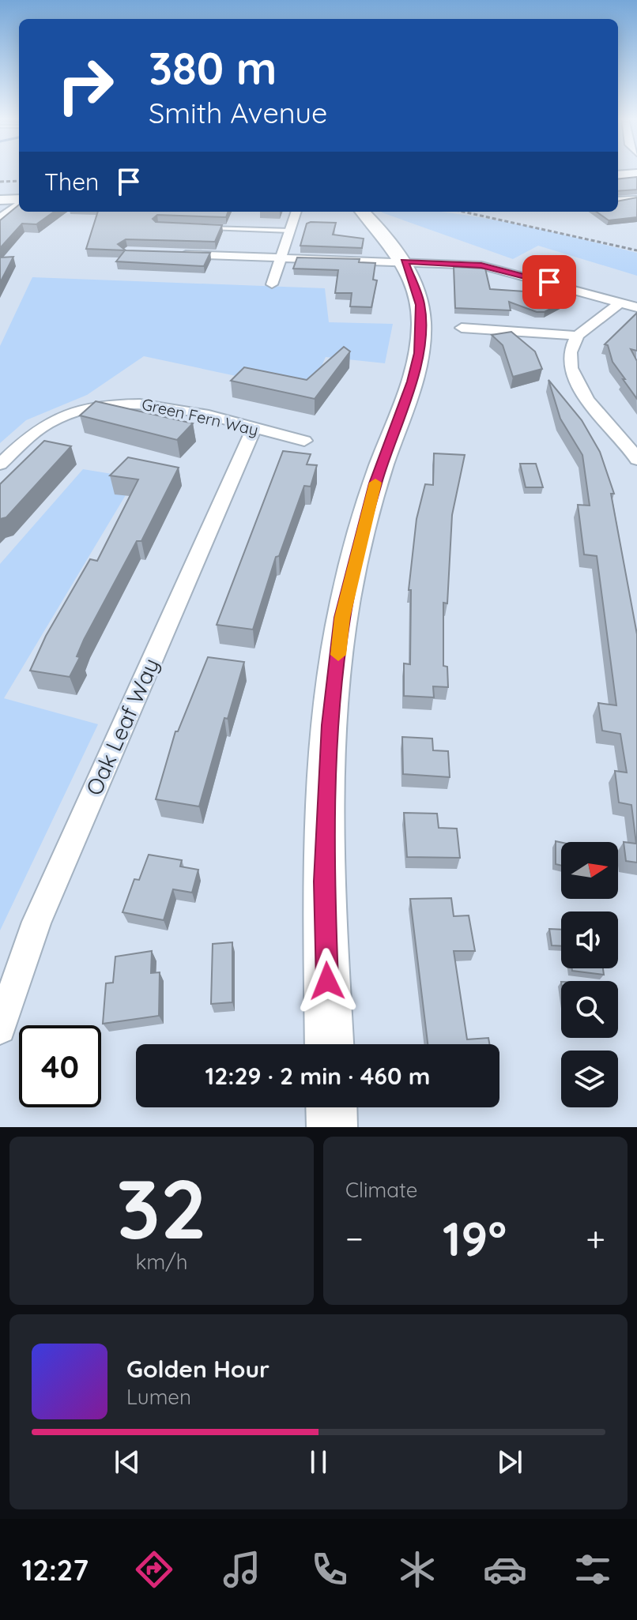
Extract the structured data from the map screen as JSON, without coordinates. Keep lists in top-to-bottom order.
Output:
{
  "streets": {
    "street": ["Green Fern Way", "Oak Leaf Way"]
  },
  "crossings": [
    ["Green Fern Way", "Oak Leaf Way"]
  ],
  "north": "right",
  "page": {
    "turn": ["380 m", "Smith Avenue"],
    "then": "Then",
    "limit": "40",
    "trip": "12:29 · 2 min · 460 m",
    "tile": [
      ["32", "km/h"],
      "Climate"
    ],
    "heat": ["−", "19°", "+"],
    "song": ["Golden Hour", "Lumen"],
    "tabs": "12:27"
  }
}
